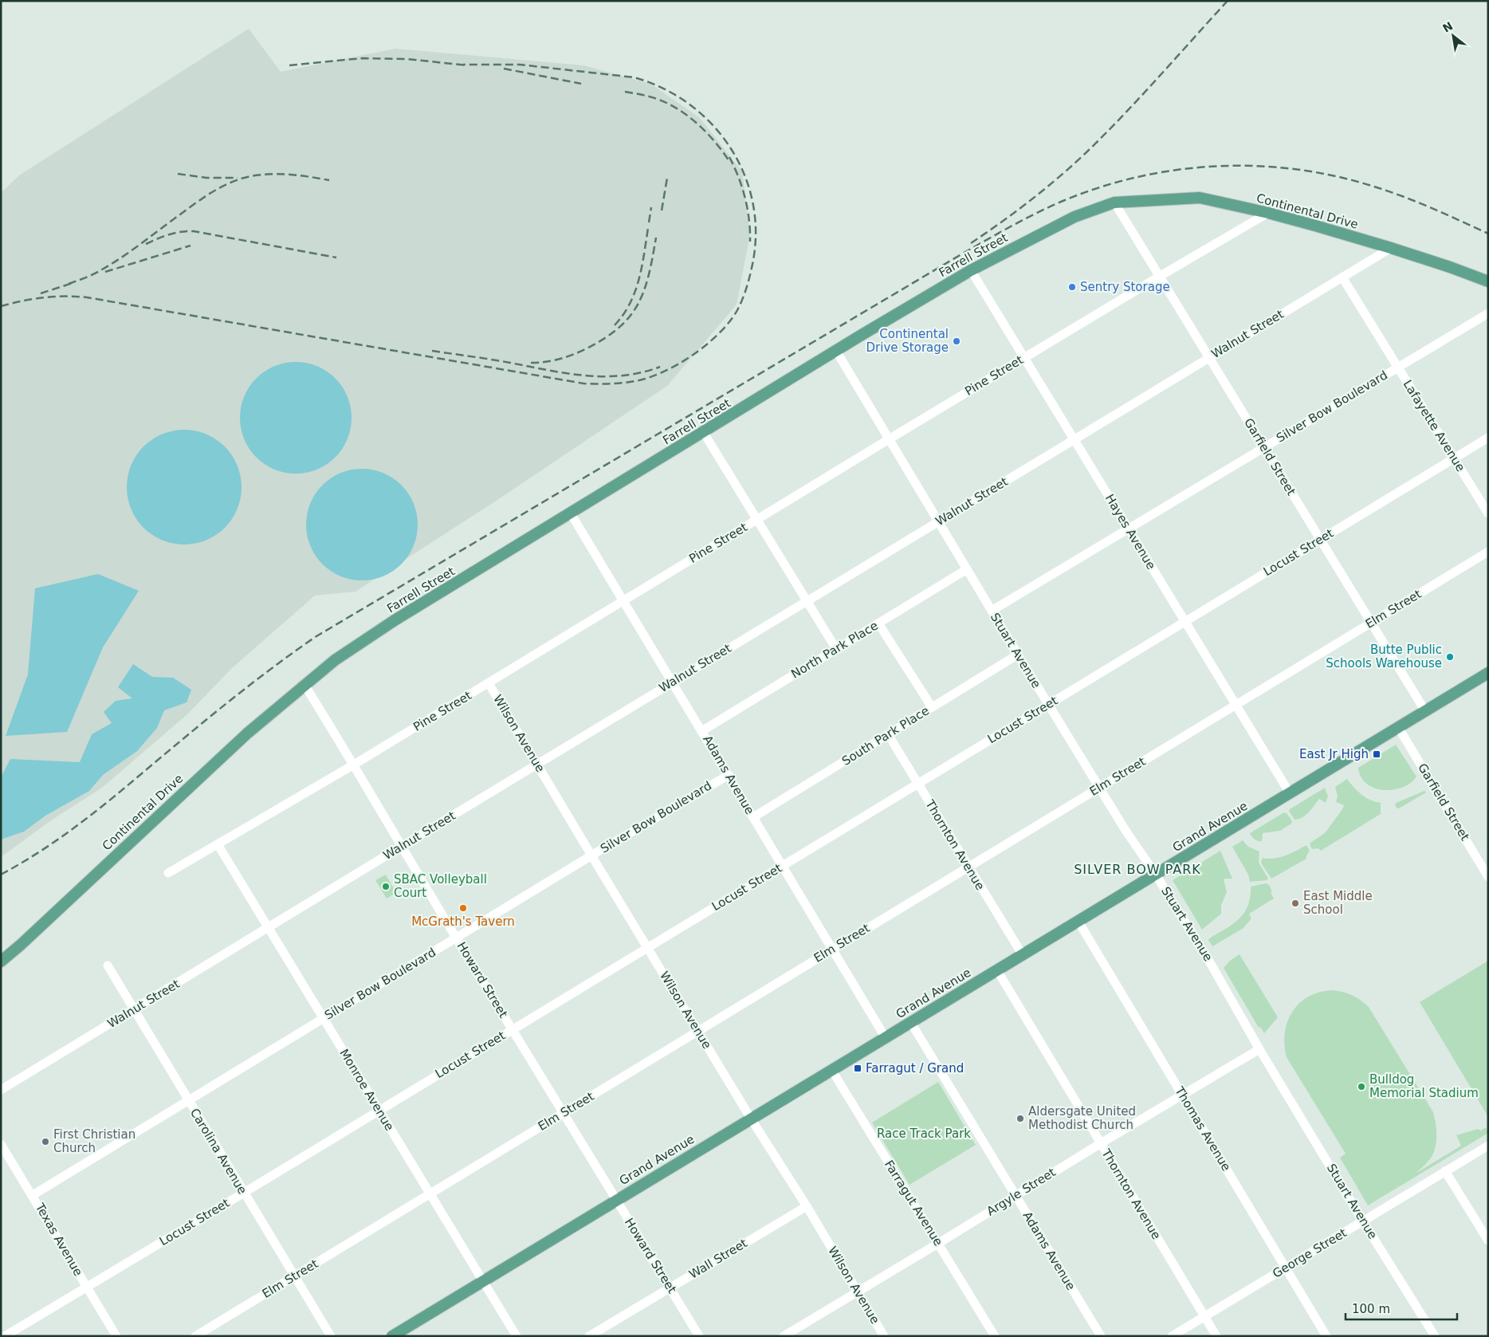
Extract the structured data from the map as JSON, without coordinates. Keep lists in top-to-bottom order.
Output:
{
  "streets": {
    "main road": ["Continental Drive", "Farrell Street", "Grand Avenue"],
    "street": [
      "Walnut Street",
      "Pine Street",
      "Silver Bow Boulevard",
      "Lafayette Avenue",
      "Garfield Street",
      "Hayes Avenue",
      "Locust Street",
      "Elm Street",
      "North Park Place",
      "Stuart Avenue",
      "Wilson Avenue",
      "South Park Place",
      "Adams Avenue",
      "Thornton Avenue",
      "Howard Street",
      "Monroe Avenue",
      "Thomas Avenue",
      "Carolina Avenue",
      "Argyle Street",
      "Farragut Avenue",
      "Texas Avenue",
      "George Street",
      "Wall Street"
    ]
  },
  "crossings": [
    ["Continental Drive", "Farrell Street"],
    ["Continental Drive", "Walnut Street"],
    ["Continental Drive", "Pine Street"],
    ["Continental Drive", "Garfield Street"],
    ["Continental Drive", "Howard Street"],
    ["Farrell Street", "Garfield Street"],
    ["Farrell Street", "Hayes Avenue"],
    ["Farrell Street", "Stuart Avenue"],
    ["Farrell Street", "Adams Avenue"],
    ["Farrell Street", "Howard Street"],
    ["Walnut Street", "Lafayette Avenue"],
    ["Walnut Street", "Garfield Street"],
    ["Walnut Street", "Hayes Avenue"],
    ["Walnut Street", "Stuart Avenue"],
    ["Walnut Street", "Wilson Avenue"],
    ["Walnut Street", "Adams Avenue"],
    ["Walnut Street", "Howard Street"],
    ["Walnut Street", "Monroe Avenue"],
    ["Walnut Street", "Carolina Avenue"],
    ["Pine Street", "Garfield Street"],
    ["Pine Street", "Hayes Avenue"],
    ["Pine Street", "Stuart Avenue"],
    ["Pine Street", "Wilson Avenue"],
    ["Pine Street", "Adams Avenue"],
    ["Pine Street", "Howard Street"],
    ["Pine Street", "Monroe Avenue"],
    ["Silver Bow Boulevard", "Lafayette Avenue"],
    ["Silver Bow Boulevard", "Garfield Street"],
    ["Silver Bow Boulevard", "Hayes Avenue"],
    ["Silver Bow Boulevard", "Stuart Avenue"],
    ["Silver Bow Boulevard", "Wilson Avenue"],
    ["Silver Bow Boulevard", "Adams Avenue"],
    ["Silver Bow Boulevard", "Howard Street"],
    ["Silver Bow Boulevard", "Monroe Avenue"],
    ["Silver Bow Boulevard", "Carolina Avenue"],
    ["Silver Bow Boulevard", "Texas Avenue"],
    ["Lafayette Avenue", "Locust Street"],
    ["Garfield Street", "Locust Street"],
    ["Garfield Street", "Elm Street"],
    ["Garfield Street", "Grand Avenue"],
    ["Hayes Avenue", "Locust Street"],
    ["Hayes Avenue", "Elm Street"],
    ["Hayes Avenue", "Grand Avenue"],
    ["Locust Street", "Stuart Avenue"],
    ["Locust Street", "Wilson Avenue"],
    ["Locust Street", "Adams Avenue"],
    ["Locust Street", "Thornton Avenue"],
    ["Locust Street", "Howard Street"],
    ["Locust Street", "Monroe Avenue"],
    ["Locust Street", "Carolina Avenue"],
    ["Locust Street", "Texas Avenue"],
    ["Elm Street", "Stuart Avenue"],
    ["Elm Street", "Wilson Avenue"],
    ["Elm Street", "Adams Avenue"],
    ["Elm Street", "Thornton Avenue"],
    ["Elm Street", "Howard Street"],
    ["Elm Street", "Monroe Avenue"],
    ["Elm Street", "Carolina Avenue"],
    ["North Park Place", "Stuart Avenue"],
    ["North Park Place", "Adams Avenue"],
    ["Stuart Avenue", "South Park Place"],
    ["Stuart Avenue", "Grand Avenue"],
    ["Stuart Avenue", "Argyle Street"],
    ["Stuart Avenue", "George Street"],
    ["Wilson Avenue", "Grand Avenue"],
    ["Wilson Avenue", "Argyle Street"],
    ["Wilson Avenue", "Wall Street"],
    ["South Park Place", "Adams Avenue"],
    ["South Park Place", "Thornton Avenue"],
    ["Adams Avenue", "Grand Avenue"],
    ["Adams Avenue", "Argyle Street"],
    ["Grand Avenue", "Thornton Avenue"],
    ["Grand Avenue", "Howard Street"],
    ["Grand Avenue", "Monroe Avenue"],
    ["Grand Avenue", "Thomas Avenue"],
    ["Grand Avenue", "Farragut Avenue"],
    ["Thornton Avenue", "Argyle Street"],
    ["Thornton Avenue", "George Street"],
    ["Howard Street", "Wall Street"],
    ["Thomas Avenue", "Argyle Street"],
    ["Thomas Avenue", "George Street"],
    ["Argyle Street", "Farragut Avenue"]
  ],
  "districts": ["SILVER BOW PARK"],
  "parks": ["Race Track Park"],
  "places": {
    "other": [
      "Sentry Storage",
      "Continental Drive Storage",
      "Butte Public Schools Warehouse",
      "SBAC Volleyball Court",
      "East Middle School",
      "McGrath's Tavern",
      "Bulldog Memorial Stadium",
      "Aldersgate United Methodist Church",
      "First Christian Church"
    ],
    "transit": ["East Jr High", "Farragut / Grand"]
  },
  "scale_bar": "100 m",
  "north": "top left"
}
